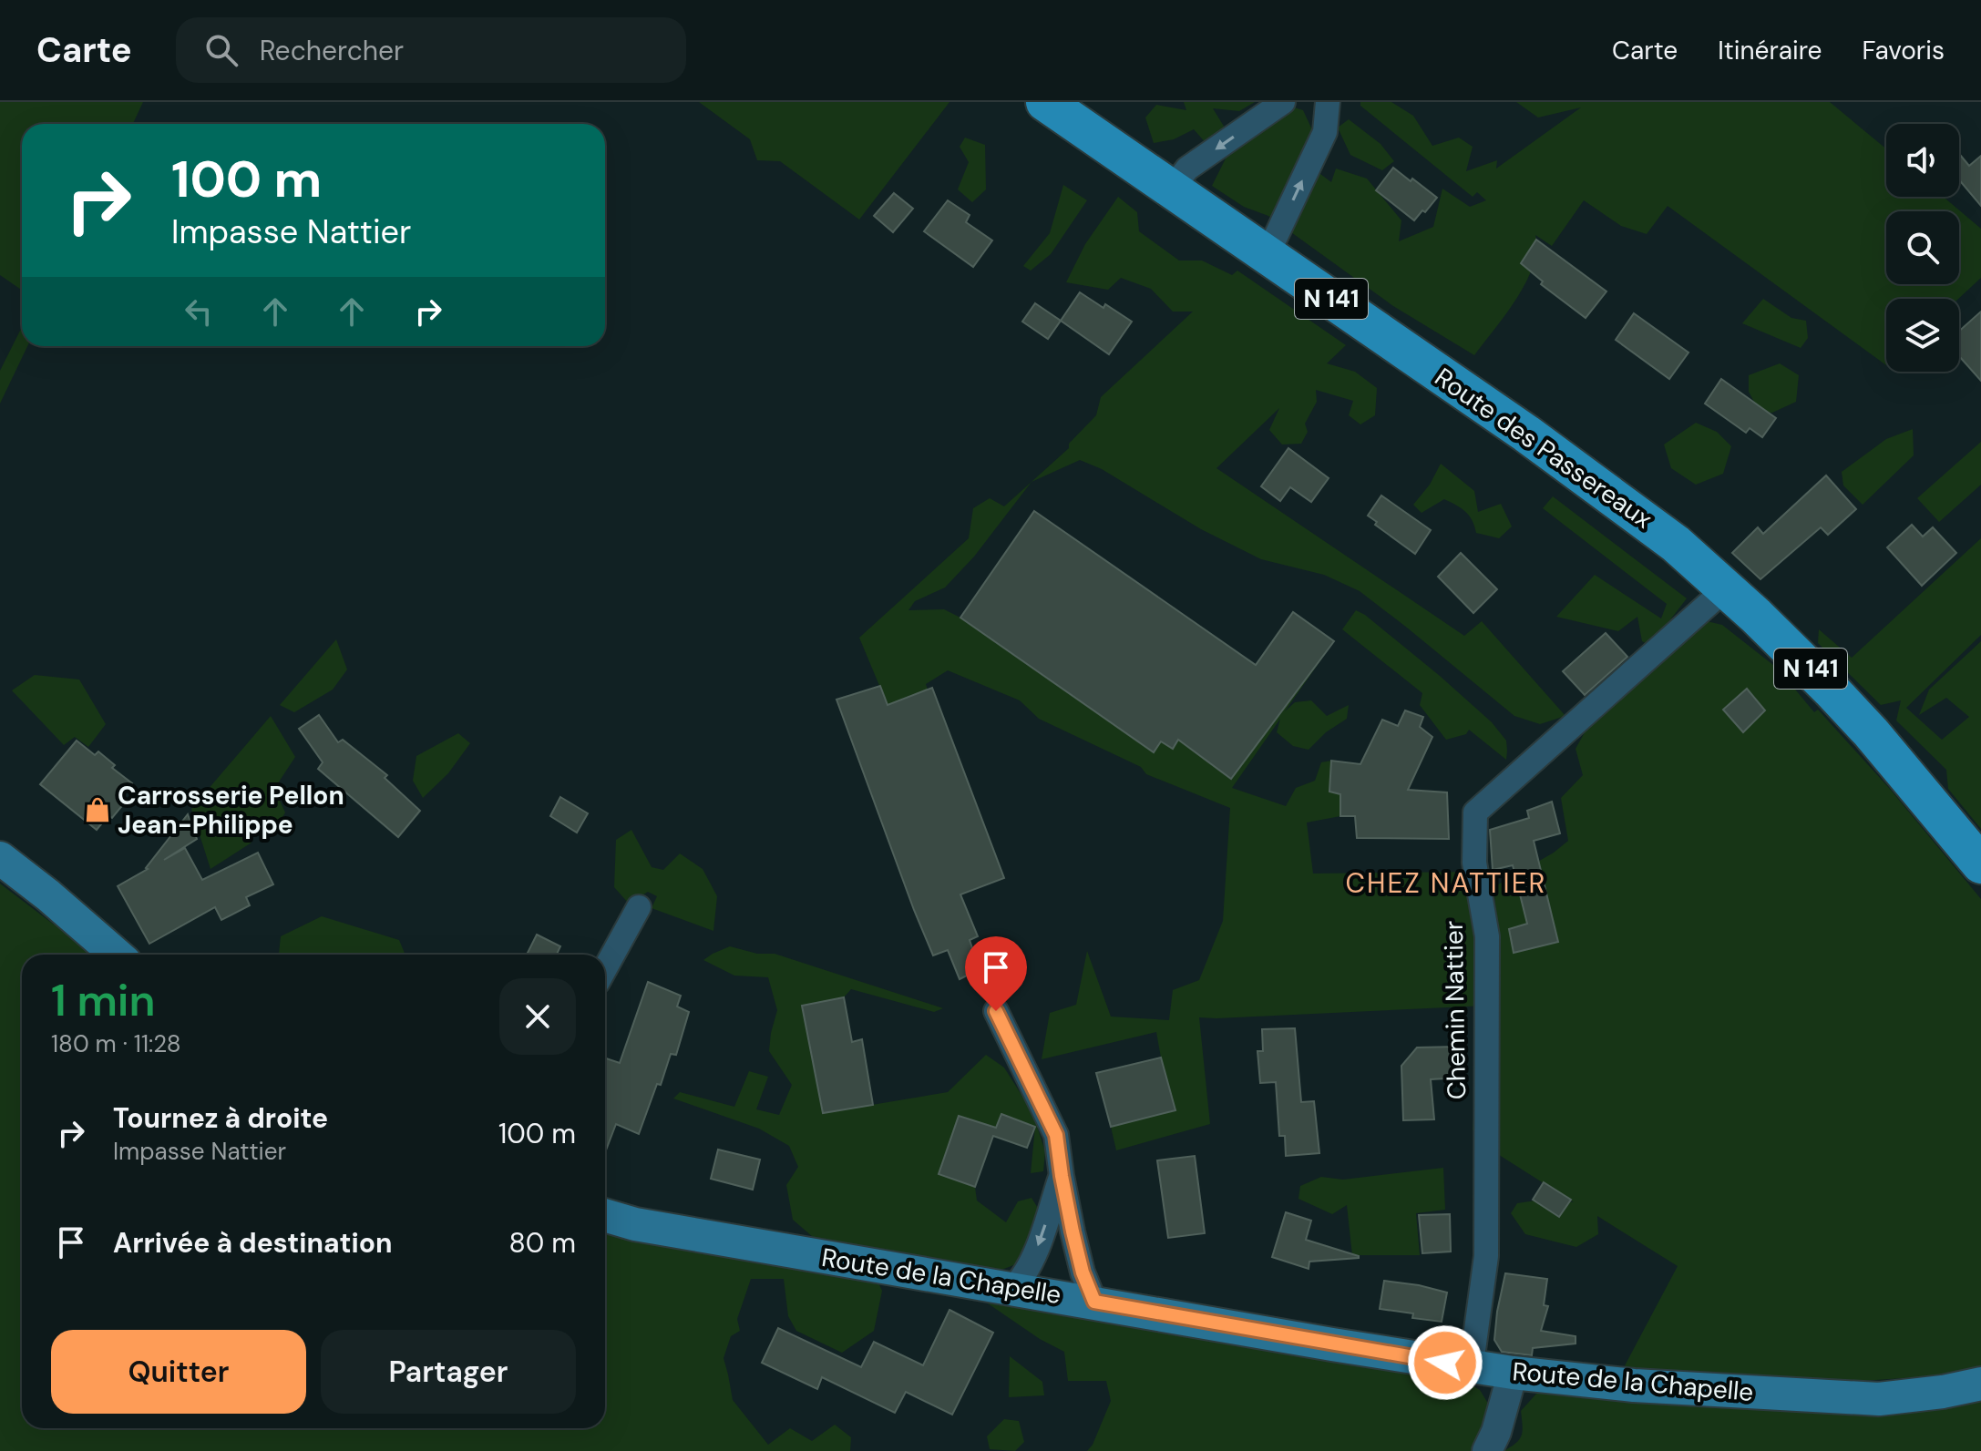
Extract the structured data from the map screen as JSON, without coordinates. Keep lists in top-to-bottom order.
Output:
{
  "streets": {
    "main road": ["N 141", "Route des Passereaux", "Route de la Chapelle"],
    "street": ["Chemin Nattier"]
  },
  "crossings": [
    ["Route des Passereaux", "Chemin Nattier"],
    ["Chemin Nattier", "Route de la Chapelle"]
  ],
  "districts": ["CHEZ NATTIER"],
  "places": {
    "shop": ["Carrosserie Pellon Jean-Philippe"]
  },
  "page": {
    "header": "Carte",
    "search": "Rechercher",
    "nav": ["Carte", "Itinéraire", "Favoris"],
    "turn": ["100 m", "Impasse Nattier"],
    "heading": ["1 min", "180 m · 11:28"],
    "list": [
      {
        "name": "Tournez à droite",
        "note": "Impasse Nattier",
        "value": "100 m"
      },
      {
        "name": "Arrivée à destination",
        "value": "80 m"
      }
    ],
    "buttons": ["Quitter", "Partager"]
  }
}
